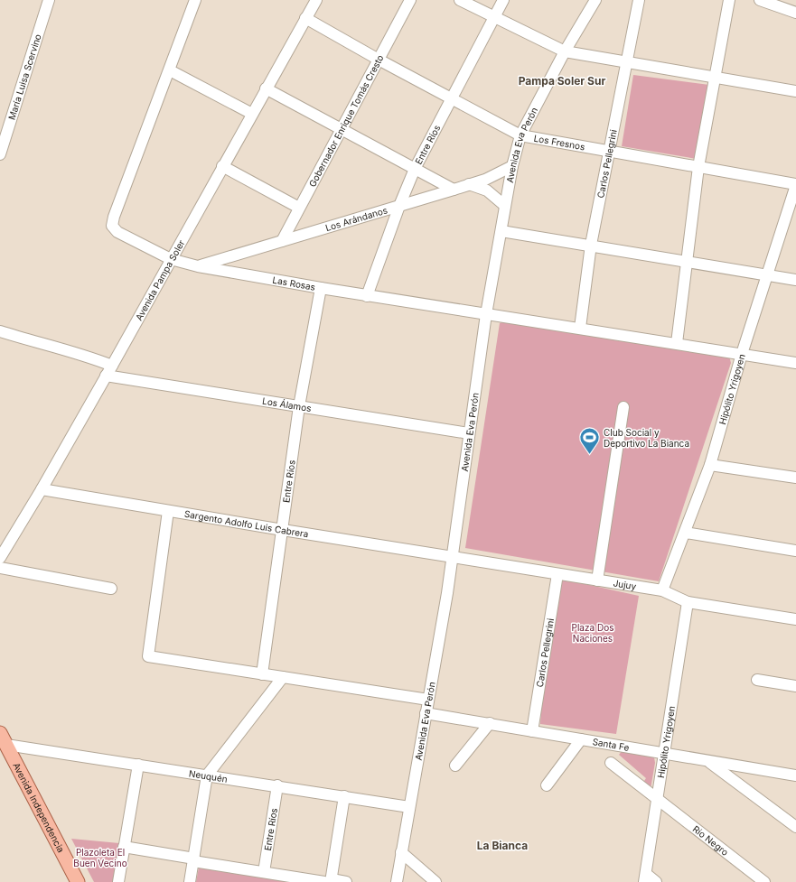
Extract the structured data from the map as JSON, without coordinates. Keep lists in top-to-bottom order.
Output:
{
  "streets": {
    "main road": ["Avenida Independencia"],
    "street": [
      "María Luisa Scervino",
      "Gobernador Enrique Tomás Cresto",
      "Los Fresnos",
      "Entre Ríos",
      "Avenida Eva Perón",
      "Carlos Pellegrini",
      "Los Arándanos",
      "Avenida Pampa Soler",
      "Las Rosas",
      "Hipólito Yrigoyen",
      "Los Álamos",
      "Sargento Adolfo Luis Cabrera",
      "Jujuy",
      "Santa Fe",
      "Neuquén",
      "Río Negro"
    ]
  },
  "crossings": [
    ["Gobernador Enrique Tomás Cresto", "Los Fresnos"],
    ["Gobernador Enrique Tomás Cresto", "Los Arándanos"],
    ["Los Fresnos", "Entre Ríos"],
    ["Los Fresnos", "Avenida Eva Perón"],
    ["Los Fresnos", "Carlos Pellegrini"],
    ["Los Fresnos", "Avenida Pampa Soler"],
    ["Los Fresnos", "Hipólito Yrigoyen"],
    ["Entre Ríos", "Los Arándanos"],
    ["Entre Ríos", "Las Rosas"],
    ["Entre Ríos", "Los Álamos"],
    ["Entre Ríos", "Sargento Adolfo Luis Cabrera"],
    ["Entre Ríos", "Neuquén"],
    ["Avenida Eva Perón", "Los Arándanos"],
    ["Avenida Eva Perón", "Las Rosas"],
    ["Avenida Eva Perón", "Los Álamos"],
    ["Avenida Eva Perón", "Sargento Adolfo Luis Cabrera"],
    ["Avenida Eva Perón", "Jujuy"],
    ["Avenida Eva Perón", "Santa Fe"],
    ["Avenida Eva Perón", "Neuquén"],
    ["Carlos Pellegrini", "Las Rosas"],
    ["Carlos Pellegrini", "Jujuy"],
    ["Carlos Pellegrini", "Santa Fe"],
    ["Los Arándanos", "Las Rosas"],
    ["Avenida Pampa Soler", "Las Rosas"],
    ["Avenida Pampa Soler", "Los Álamos"],
    ["Avenida Pampa Soler", "Sargento Adolfo Luis Cabrera"],
    ["Las Rosas", "Hipólito Yrigoyen"],
    ["Hipólito Yrigoyen", "Jujuy"],
    ["Hipólito Yrigoyen", "Santa Fe"],
    ["Hipólito Yrigoyen", "Río Negro"],
    ["Sargento Adolfo Luis Cabrera", "Jujuy"],
    ["Neuquén", "Avenida Independencia"]
  ],
  "districts": ["Pampa Soler Sur", "La Bianca"],
  "parks": ["Plaza Dos Naciones", "Plazoleta El Buen Vecino"],
  "places": {
    "sports": ["Club Social y Deportivo La Bianca"]
  }
}
